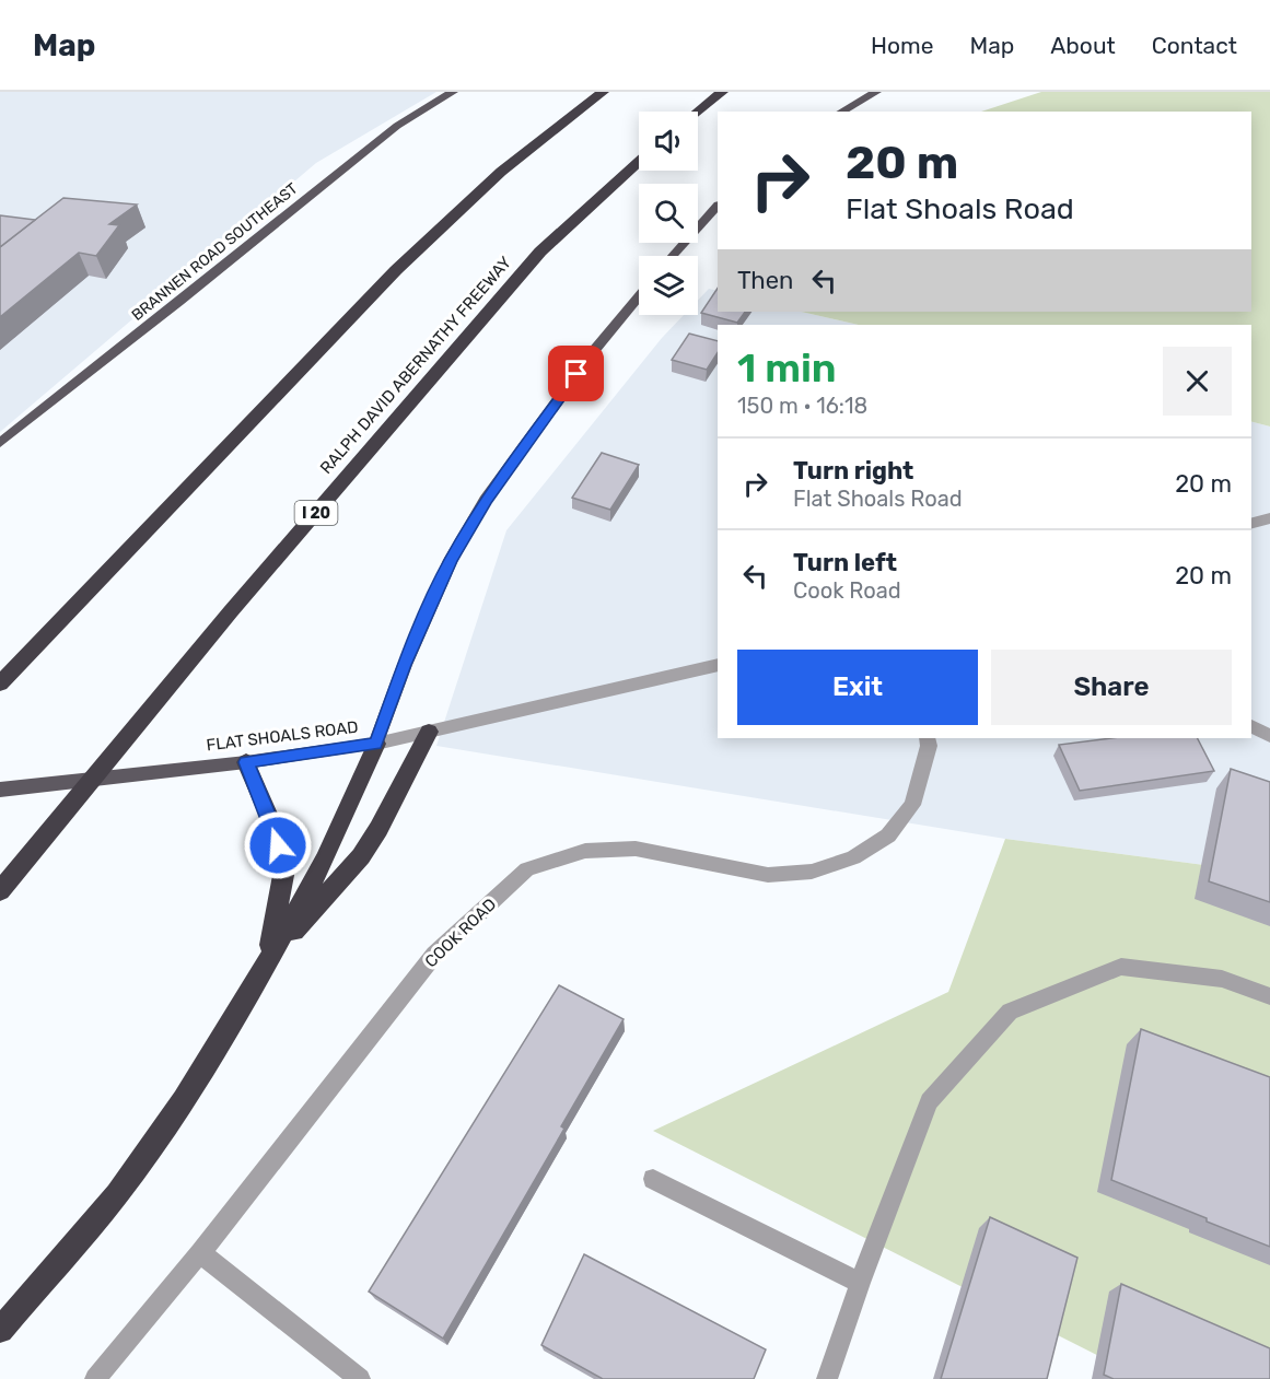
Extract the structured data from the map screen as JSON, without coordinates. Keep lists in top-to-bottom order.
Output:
{
  "streets": {
    "highway": ["RALPH DAVID ABERNATHY FREEWAY", "I 20"],
    "main road": ["BRANNEN ROAD SOUTHEAST", "FLAT SHOALS ROAD"],
    "street": ["COOK ROAD"]
  },
  "page": {
    "header": "Map",
    "nav": [
      "Home",
      "Map",
      "About",
      "Contact"
    ],
    "turn": ["20 m", "Flat Shoals Road"],
    "then": "Then",
    "heading": ["1 min", "150 m · 16:18"],
    "list": [
      {
        "name": "Turn right",
        "note": "Flat Shoals Road",
        "value": "20 m"
      },
      {
        "name": "Turn left",
        "note": "Cook Road",
        "value": "20 m"
      }
    ],
    "buttons": ["Exit", "Share"]
  }
}
